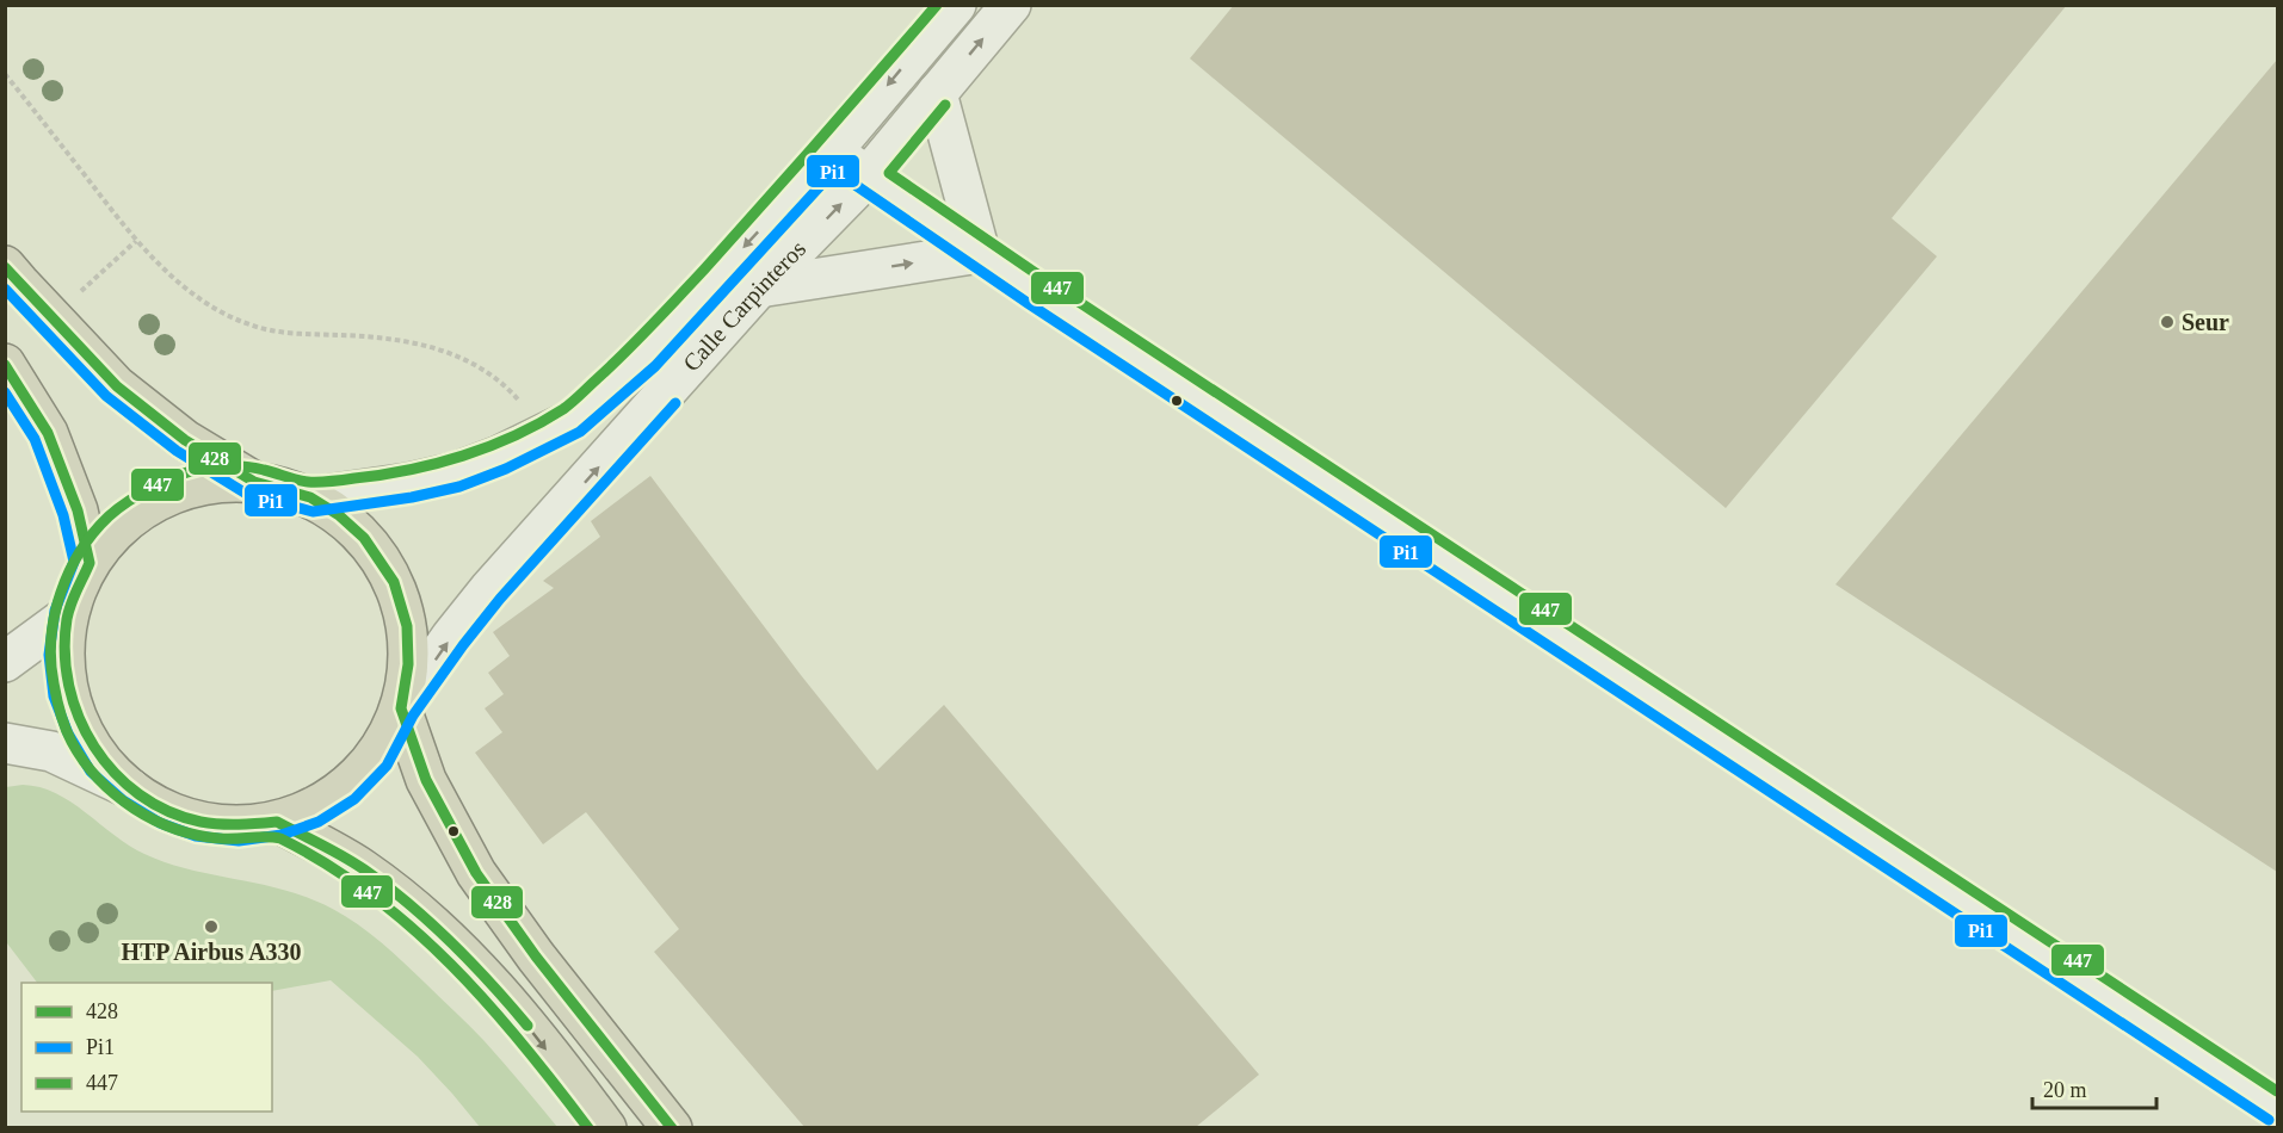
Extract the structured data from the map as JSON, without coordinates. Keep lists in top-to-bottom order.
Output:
{
  "streets": {
    "street": ["Calle Carpinteros"]
  },
  "places": ["Seur", "HTP Airbus A330"],
  "lines": ["transit line 447", "transit line Pi1", "transit line 428"],
  "legend": ["428", "Pi1", "447"],
  "scale_bar": "20 m"
}
